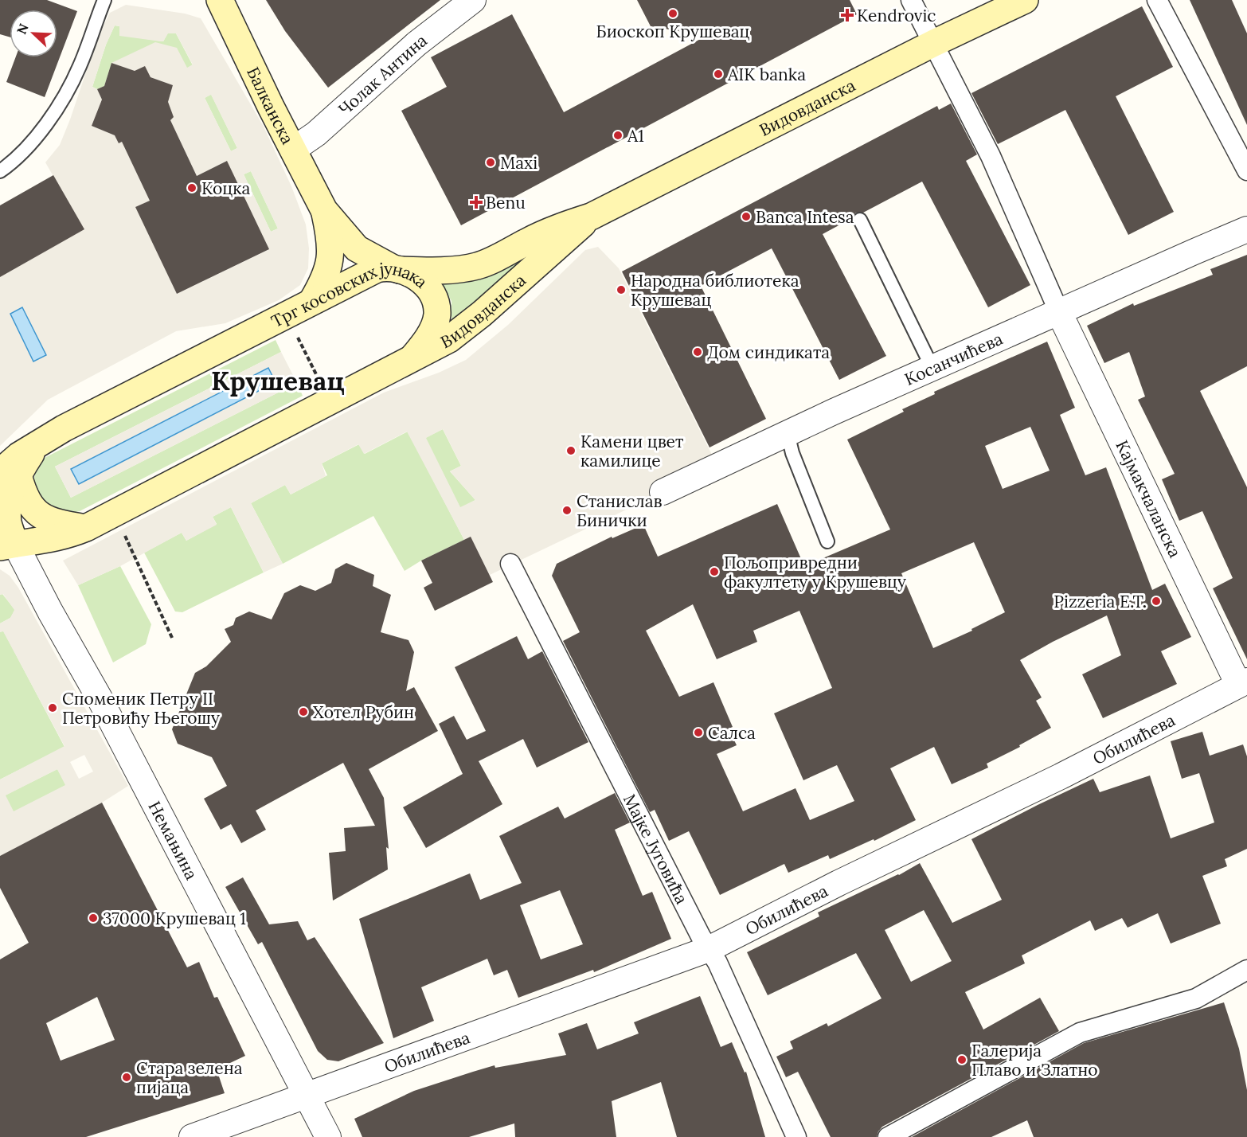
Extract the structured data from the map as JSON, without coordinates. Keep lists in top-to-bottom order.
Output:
{
  "streets": {
    "main road": ["Балканска", "Видовданска", "Трг косовских јунака"],
    "street": [
      "Чолак Антина",
      "Косанчићева",
      "Кајмакчаланска",
      "Обилићева",
      "Немањина",
      "Мајке Југовића"
    ]
  },
  "crossings": [
    ["Чолак Антина", "Балканска"],
    ["Балканска", "Видовданска"],
    ["Балканска", "Трг косовских јунака"],
    ["Видовданска", "Трг косовских јунака"],
    ["Трг косовских јунака", "Немањина"],
    ["Косанчићева", "Кајмакчаланска"],
    ["Кајмакчаланска", "Обилићева"],
    ["Обилићева", "Немањина"],
    ["Обилићева", "Мајке Југовића"]
  ],
  "districts": ["Крушевац"],
  "places": {
    "other": [
      "Биоскоп Крушевац",
      "AIK banka",
      "A1",
      "Maxi",
      "Коцка",
      "Banca Intesa",
      "Народна библиотека Крушевац",
      "Дом синдиката",
      "Камени цвет камилице",
      "Станислав Бинички",
      "Пољопривредни факултету у Крушевцу",
      "Pizzeria E.T.",
      "Споменик Петру II Петровићу Његошу",
      "Хотел Рубин",
      "Салса",
      "37000 Крушевац 1",
      "Галерија Плаво и Златно",
      "Стара зелена пијаца"
    ],
    "health": ["Kendrovic", "Benu"]
  },
  "north": "top left"
}
